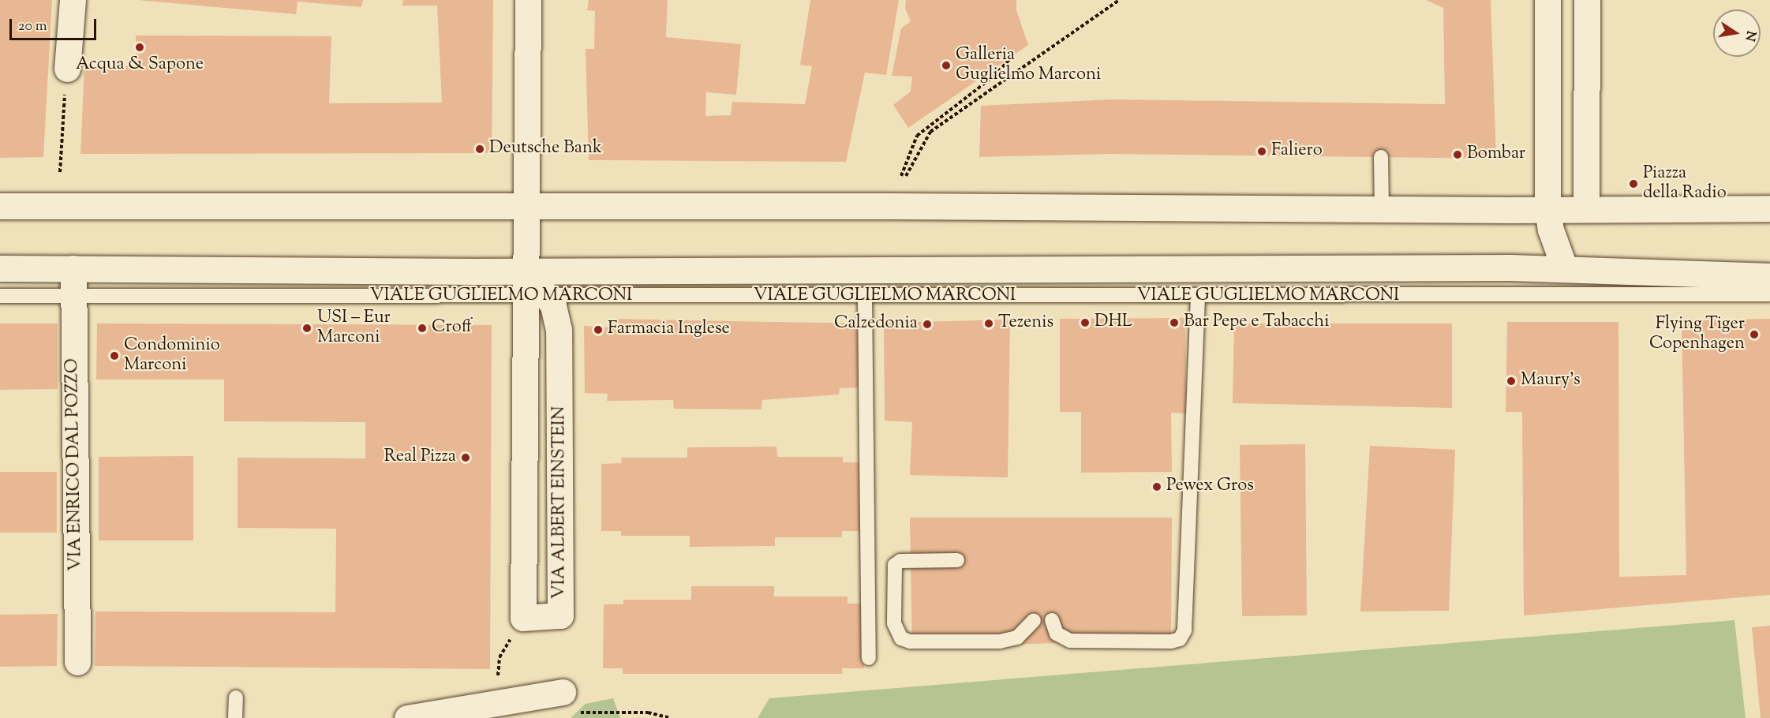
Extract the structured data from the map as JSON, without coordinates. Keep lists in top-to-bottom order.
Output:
{
  "streets": {
    "main road": ["VIALE GUGLIELMO MARCONI", "VIA ENRICO DAL POZZO", "VIA ALBERT EINSTEIN"]
  },
  "crossings": [
    ["VIALE GUGLIELMO MARCONI", "VIA ENRICO DAL POZZO"],
    ["VIALE GUGLIELMO MARCONI", "VIA ALBERT EINSTEIN"]
  ],
  "places": [
    "Acqua & Sapone",
    "Galleria Guglielmo Marconi",
    "Deutsche Bank",
    "Faliero",
    "Bombar",
    "Piazza della Radio",
    "DHL",
    "Bar Pepe e Tabacchi",
    "Tezenis",
    "Calzedonia",
    "USI – Eur Marconi",
    "Croff",
    "Farmacia Inglese",
    "Flying Tiger Copenhagen",
    "Condominio Marconi",
    "Maury’s",
    "Real Pizza",
    "Pewex Gros"
  ],
  "scale_bar": "20 m",
  "north": "right"
}
